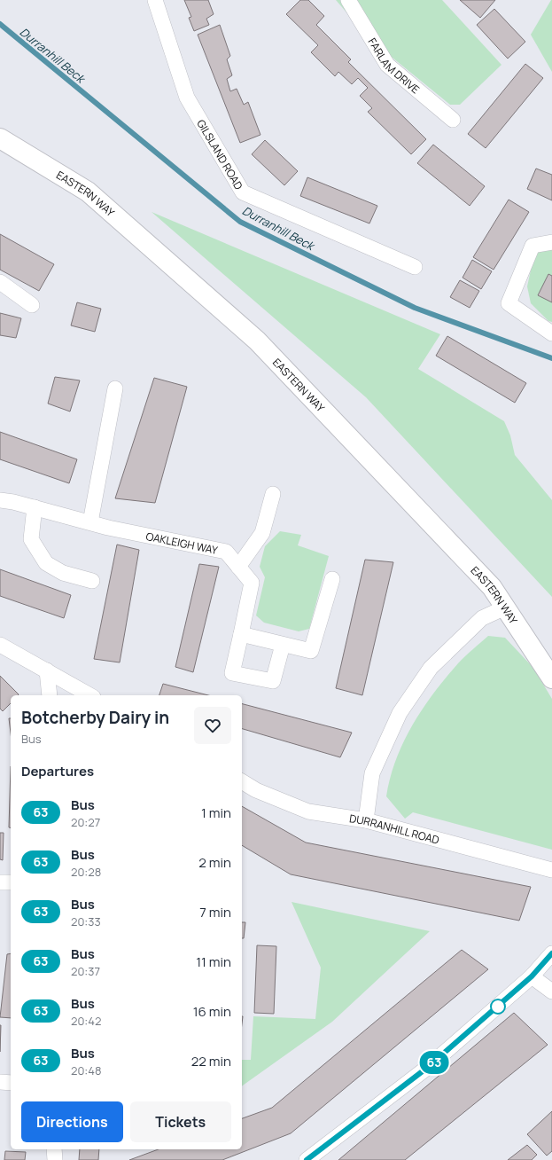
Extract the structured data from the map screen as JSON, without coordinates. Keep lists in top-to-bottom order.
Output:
{
  "streets": {
    "street": [
      "FARLAM DRIVE",
      "GILSLAND ROAD",
      "EASTERN WAY",
      "OAKLEIGH WAY",
      "DURRANHILL ROAD"
    ]
  },
  "water": ["Durranhill Beck"],
  "lines": ["bus line 63"],
  "page": {
    "on_map": "63",
    "heading": [
      ["Botcherby Dairy in", "Bus"],
      "Departures"
    ],
    "list": [
      {
        "mark": "63",
        "name": "Bus",
        "note": "20:27",
        "value": "1 min"
      },
      {
        "mark": "63",
        "name": "Bus",
        "note": "20:28",
        "value": "2 min"
      },
      {
        "mark": "63",
        "name": "Bus",
        "note": "20:33",
        "value": "7 min"
      },
      {
        "mark": "63",
        "name": "Bus",
        "note": "20:37",
        "value": "11 min"
      },
      {
        "mark": "63",
        "name": "Bus",
        "note": "20:42",
        "value": "16 min"
      },
      {
        "mark": "63",
        "name": "Bus",
        "note": "20:48",
        "value": "22 min"
      }
    ],
    "buttons": ["Directions", "Tickets"]
  }
}
